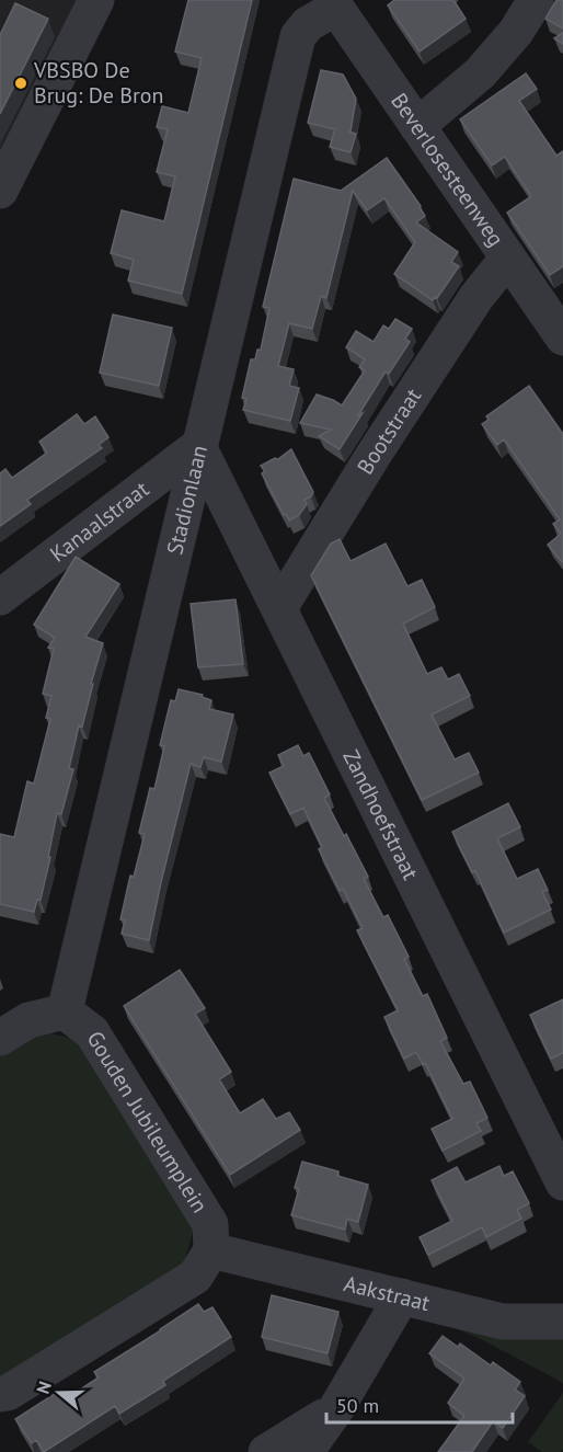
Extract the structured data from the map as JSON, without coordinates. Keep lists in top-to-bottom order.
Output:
{
  "streets": {
    "street": [
      "Beverlosesteenweg",
      "Bootstraat",
      "Stadionlaan",
      "Kanaalstraat",
      "Zandhoefstraat",
      "Gouden Jubileumplein",
      "Aakstraat"
    ]
  },
  "crossings": [
    ["Beverlosesteenweg", "Bootstraat"],
    ["Beverlosesteenweg", "Stadionlaan"],
    ["Bootstraat", "Zandhoefstraat"],
    ["Stadionlaan", "Kanaalstraat"],
    ["Stadionlaan", "Zandhoefstraat"],
    ["Stadionlaan", "Gouden Jubileumplein"],
    ["Kanaalstraat", "Zandhoefstraat"],
    ["Gouden Jubileumplein", "Aakstraat"]
  ],
  "places": ["VBSBO De Brug: De Bron"],
  "scale_bar": "50 m",
  "north": "left"
}
